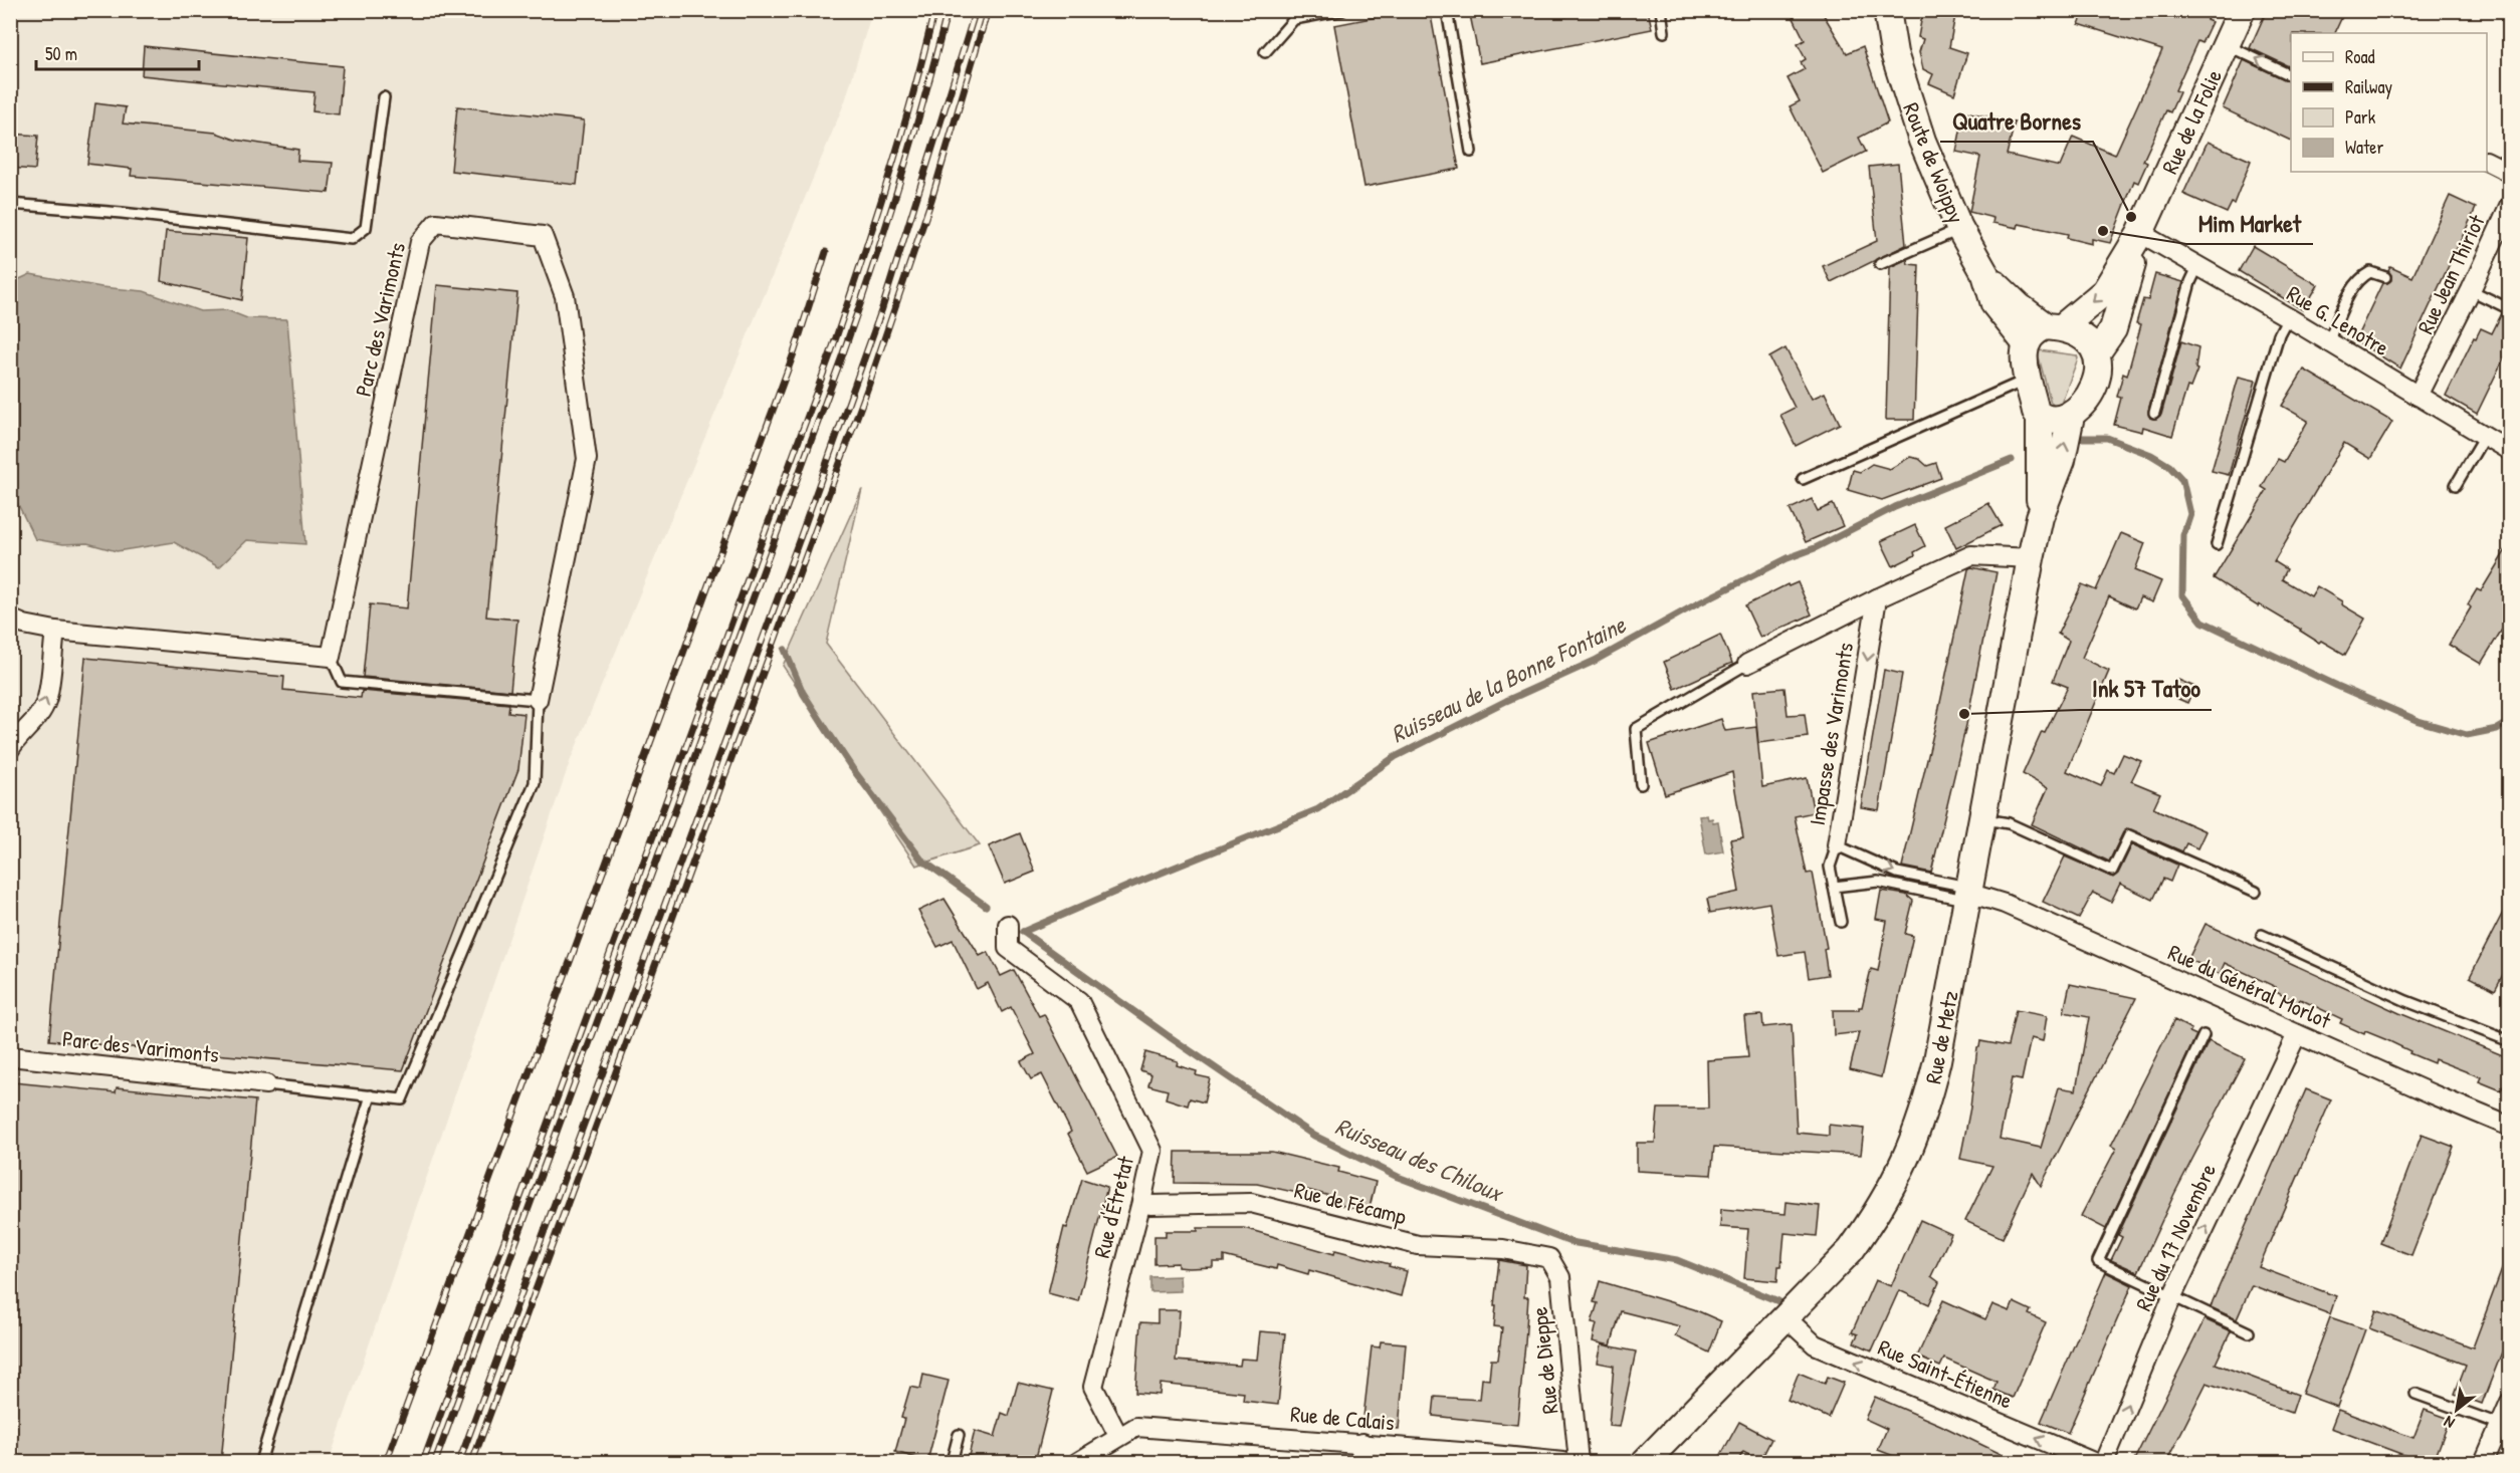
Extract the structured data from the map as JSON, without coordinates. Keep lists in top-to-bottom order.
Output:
{
  "streets": {
    "street": [
      "Rue de la Folie",
      "Route de Woippy",
      "Rue Jean Thiriot",
      "Parc des Varimonts",
      "Rue G. Lenotre",
      "Impasse des Varimonts",
      "Rue du Général Morlot",
      "Rue de Metz",
      "Rue de Fécamp",
      "Rue d'Étretat",
      "Rue du 17 Novembre",
      "Rue de Dieppe",
      "Rue Saint-Étienne",
      "Rue de Calais"
    ]
  },
  "crossings": [
    ["Rue de la Folie", "Route de Woippy"],
    ["Rue de la Folie", "Rue G. Lenotre"],
    ["Rue de la Folie", "Rue de Metz"],
    ["Route de Woippy", "Rue de Metz"],
    ["Rue Jean Thiriot", "Rue G. Lenotre"],
    ["Impasse des Varimonts", "Rue du Général Morlot"],
    ["Impasse des Varimonts", "Rue de Metz"],
    ["Rue du Général Morlot", "Rue de Metz"],
    ["Rue du Général Morlot", "Rue du 17 Novembre"],
    ["Rue de Metz", "Rue Saint-Étienne"],
    ["Rue de Fécamp", "Rue d'Étretat"],
    ["Rue de Fécamp", "Rue de Dieppe"],
    ["Rue d'Étretat", "Rue de Calais"]
  ],
  "one_way": ["Rue du 17 Novembre", "Rue Saint-Étienne"],
  "water": ["Ruisseau de la Bonne Fontaine", "Ruisseau des Chiloux"],
  "places": ["Quatre Bornes", "Mim Market", "Ink 57 Tatoo"],
  "legend": [
    "Road",
    "Railway",
    "Park",
    "Water"
  ],
  "scale_bar": "50 m",
  "north": "bottom left"
}
